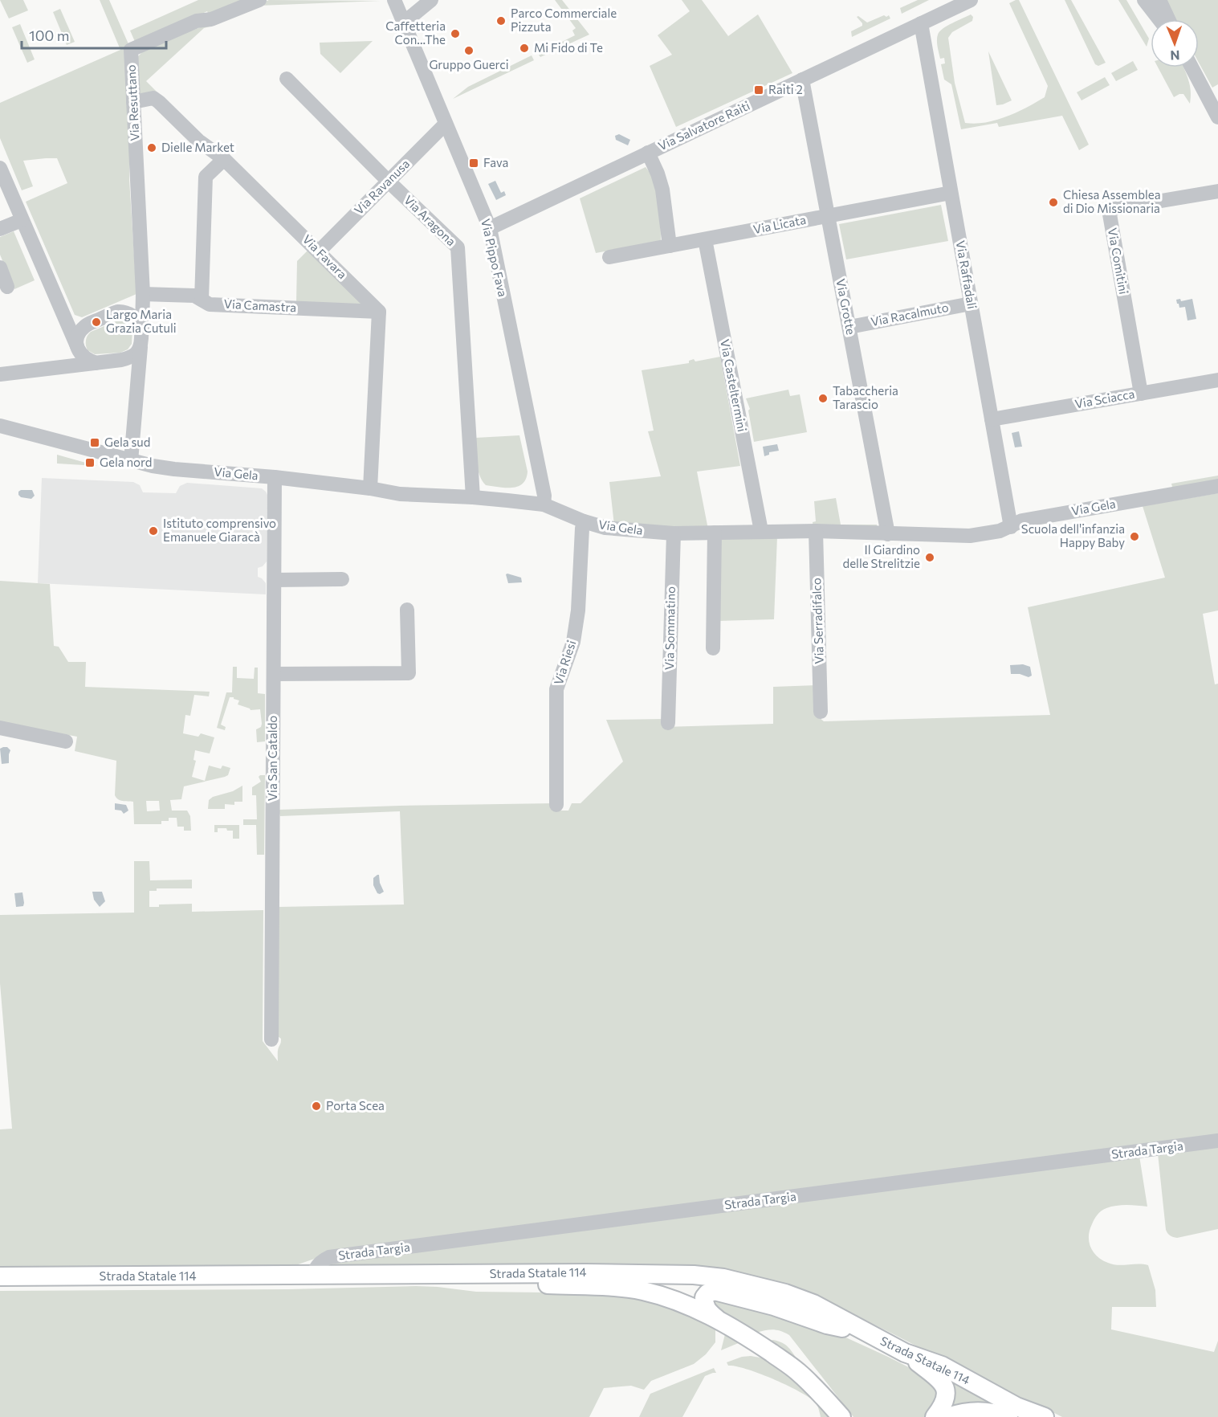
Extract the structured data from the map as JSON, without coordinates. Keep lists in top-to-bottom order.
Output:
{
  "streets": {
    "main road": ["Strada Statale 114"],
    "street": [
      "Via Resuttano",
      "Via Salvatore Raiti",
      "Via Ravanusa",
      "Via Aragona",
      "Via Licata",
      "Via Favara",
      "Via Pippo Fava",
      "Via Comitini",
      "Via Raffadali",
      "Via Camastra",
      "Via Grotte",
      "Via Racalmuto",
      "Via Casteltermini",
      "Via Sciacca",
      "Via Gela",
      "Via Serradifalco",
      "Via Sommatino",
      "Via Riesi",
      "Via San Cataldo",
      "Strada Targia"
    ]
  },
  "crossings": [
    ["Via Resuttano", "Via Favara"],
    ["Via Resuttano", "Via Camastra"],
    ["Via Salvatore Raiti", "Via Pippo Fava"],
    ["Via Salvatore Raiti", "Via Raffadali"],
    ["Via Salvatore Raiti", "Via Grotte"],
    ["Via Ravanusa", "Via Aragona"],
    ["Via Ravanusa", "Via Favara"],
    ["Via Ravanusa", "Via Pippo Fava"],
    ["Via Aragona", "Via Gela"],
    ["Via Licata", "Via Raffadali"],
    ["Via Licata", "Via Grotte"],
    ["Via Licata", "Via Casteltermini"],
    ["Via Favara", "Via Camastra"],
    ["Via Pippo Fava", "Via Gela"],
    ["Via Comitini", "Via Sciacca"],
    ["Via Raffadali", "Via Racalmuto"],
    ["Via Raffadali", "Via Sciacca"],
    ["Via Raffadali", "Via Gela"],
    ["Via Grotte", "Via Racalmuto"],
    ["Via Grotte", "Via Gela"],
    ["Via Casteltermini", "Via Gela"],
    ["Via Gela", "Via Serradifalco"],
    ["Via Gela", "Via Sommatino"],
    ["Via Gela", "Via Riesi"],
    ["Via Gela", "Via San Cataldo"],
    ["Strada Targia", "Strada Statale 114"]
  ],
  "places": {
    "other": [
      "Parco Commerciale Pizzuta",
      "Caffetteria Con...The",
      "Mi Fido di Te",
      "Gruppo Guerci",
      "Dielle Market",
      "Chiesa Assemblea di Dio Missionaria",
      "Largo Maria Grazia Cutuli",
      "Tabaccheria Tarascio",
      "Istituto comprensivo Emanuele Giaracà",
      "Scuola dell'infanzia Happy Baby",
      "Il Giardino delle Strelitzie",
      "Porta Scea"
    ],
    "transit": [
      "Raiti 2",
      "Fava",
      "Gela sud",
      "Gela nord"
    ]
  },
  "scale_bar": "100 m",
  "north": "bottom"
}
